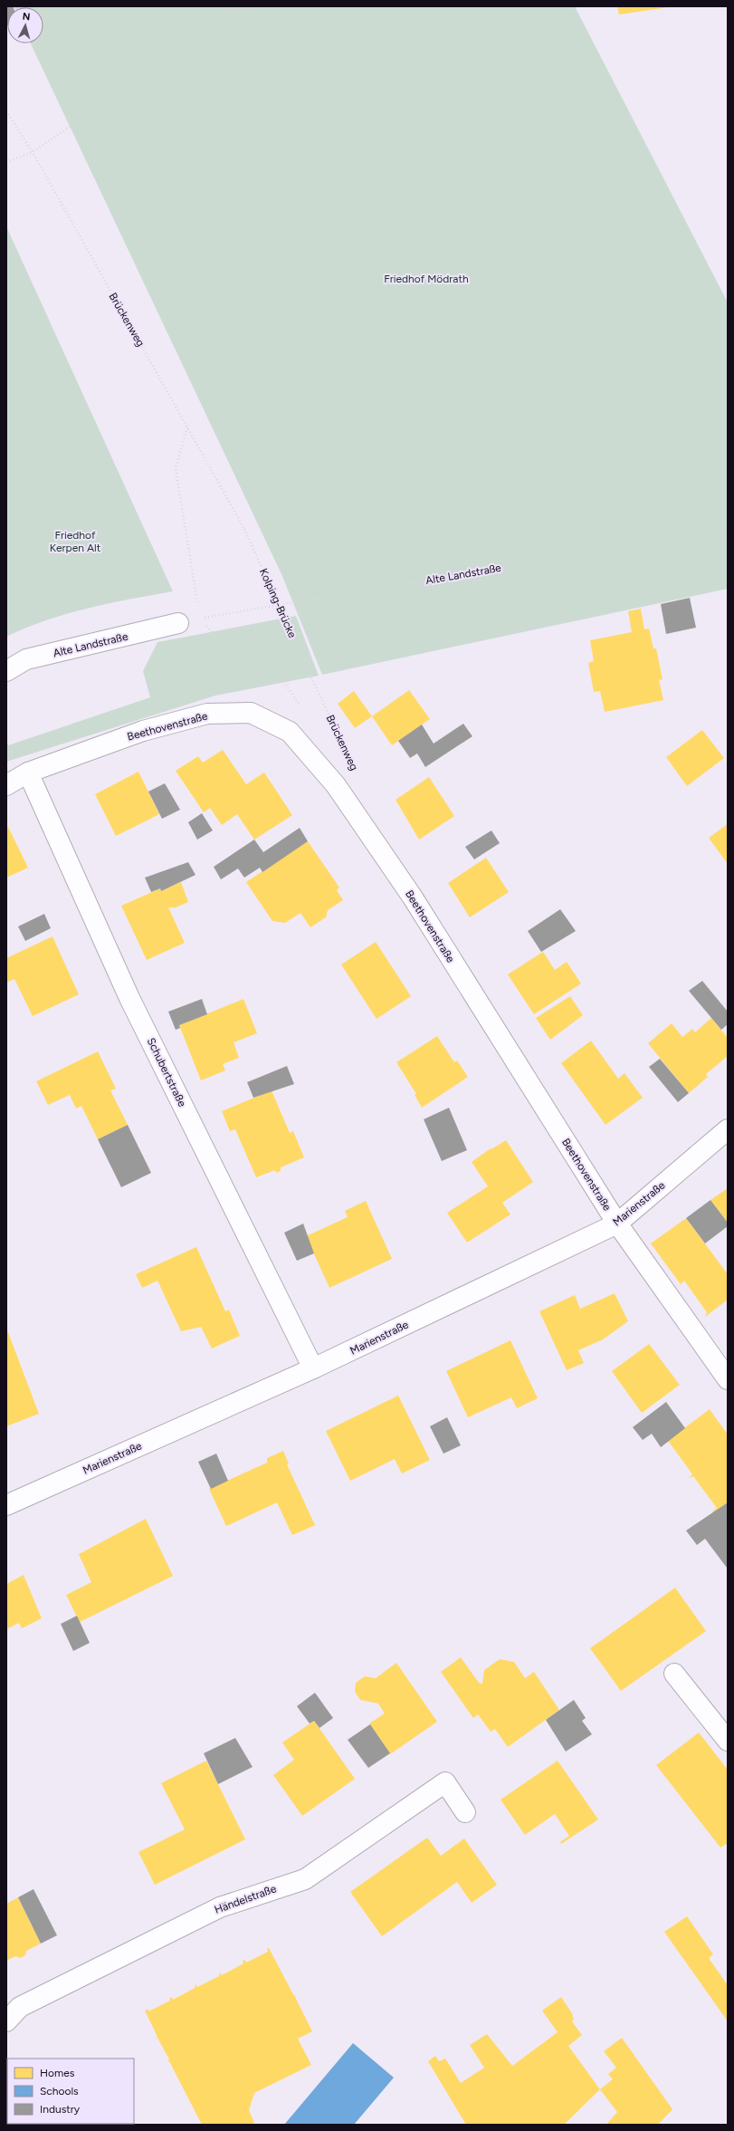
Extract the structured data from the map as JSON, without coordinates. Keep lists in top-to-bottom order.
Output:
{
  "streets": {
    "street": [
      "Alte Landstraße",
      "Beethovenstraße",
      "Schubertstraße",
      "Marienstraße",
      "Händelstraße"
    ],
    "path": ["Brückenweg", "Kolping-Brücke"]
  },
  "crossings": [
    ["Brückenweg", "Kolping-Brücke"],
    ["Beethovenstraße", "Schubertstraße"],
    ["Beethovenstraße", "Marienstraße"],
    ["Schubertstraße", "Marienstraße"]
  ],
  "parks": ["Friedhof Mödrath", "Friedhof Kerpen Alt"],
  "legend": ["Homes", "Schools", "Industry"],
  "north": "top"
}
